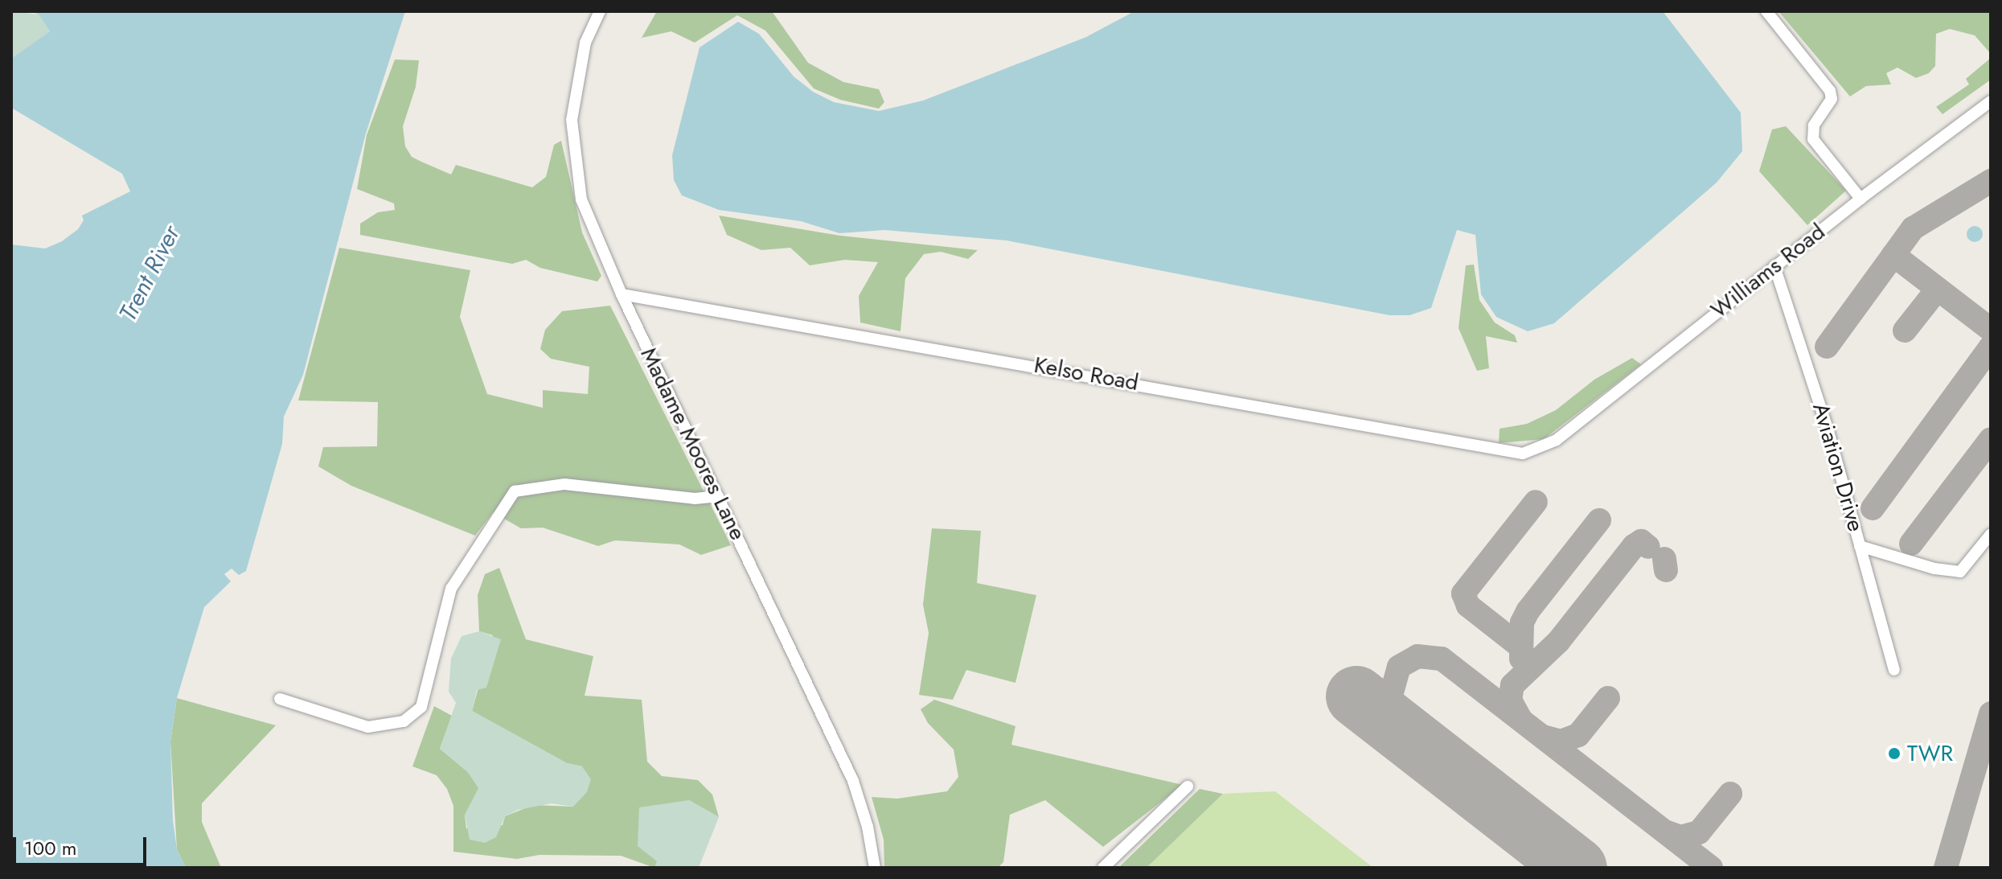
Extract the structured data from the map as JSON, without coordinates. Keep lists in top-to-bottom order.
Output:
{
  "streets": {
    "street": [
      "Williams Road",
      "Kelso Road",
      "Madame Moores Lane",
      "Aviation Drive"
    ]
  },
  "crossings": [
    ["Williams Road", "Kelso Road"],
    ["Williams Road", "Aviation Drive"],
    ["Kelso Road", "Madame Moores Lane"]
  ],
  "water": ["Trent River"],
  "places": ["TWR"],
  "scale_bar": "100 m"
}
